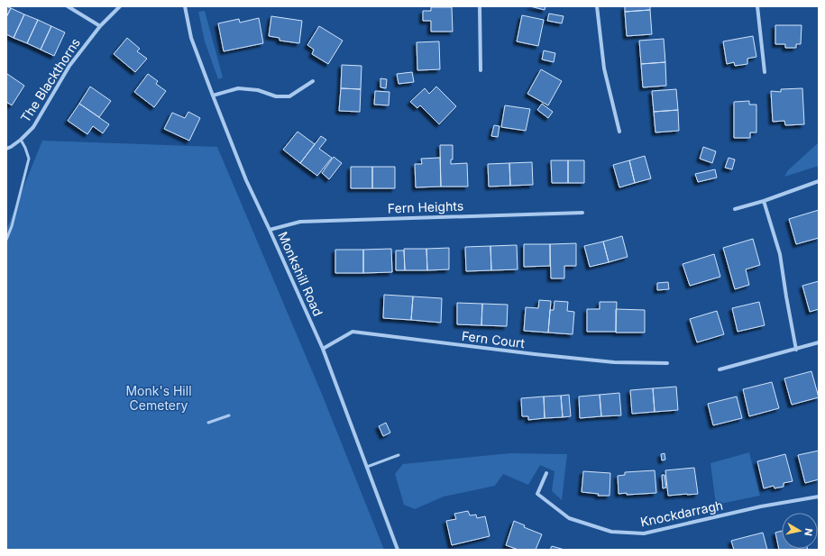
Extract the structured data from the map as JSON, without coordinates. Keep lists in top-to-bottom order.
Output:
{
  "streets": {
    "street": [
      "The Blackthorns",
      "Fern Heights",
      "Monkshill Road",
      "Fern Court",
      "Knockdarragh"
    ]
  },
  "crossings": [
    ["Fern Heights", "Monkshill Road"],
    ["Monkshill Road", "Fern Court"]
  ],
  "parks": ["Monk's Hill Cemetery"],
  "north": "right"
}
